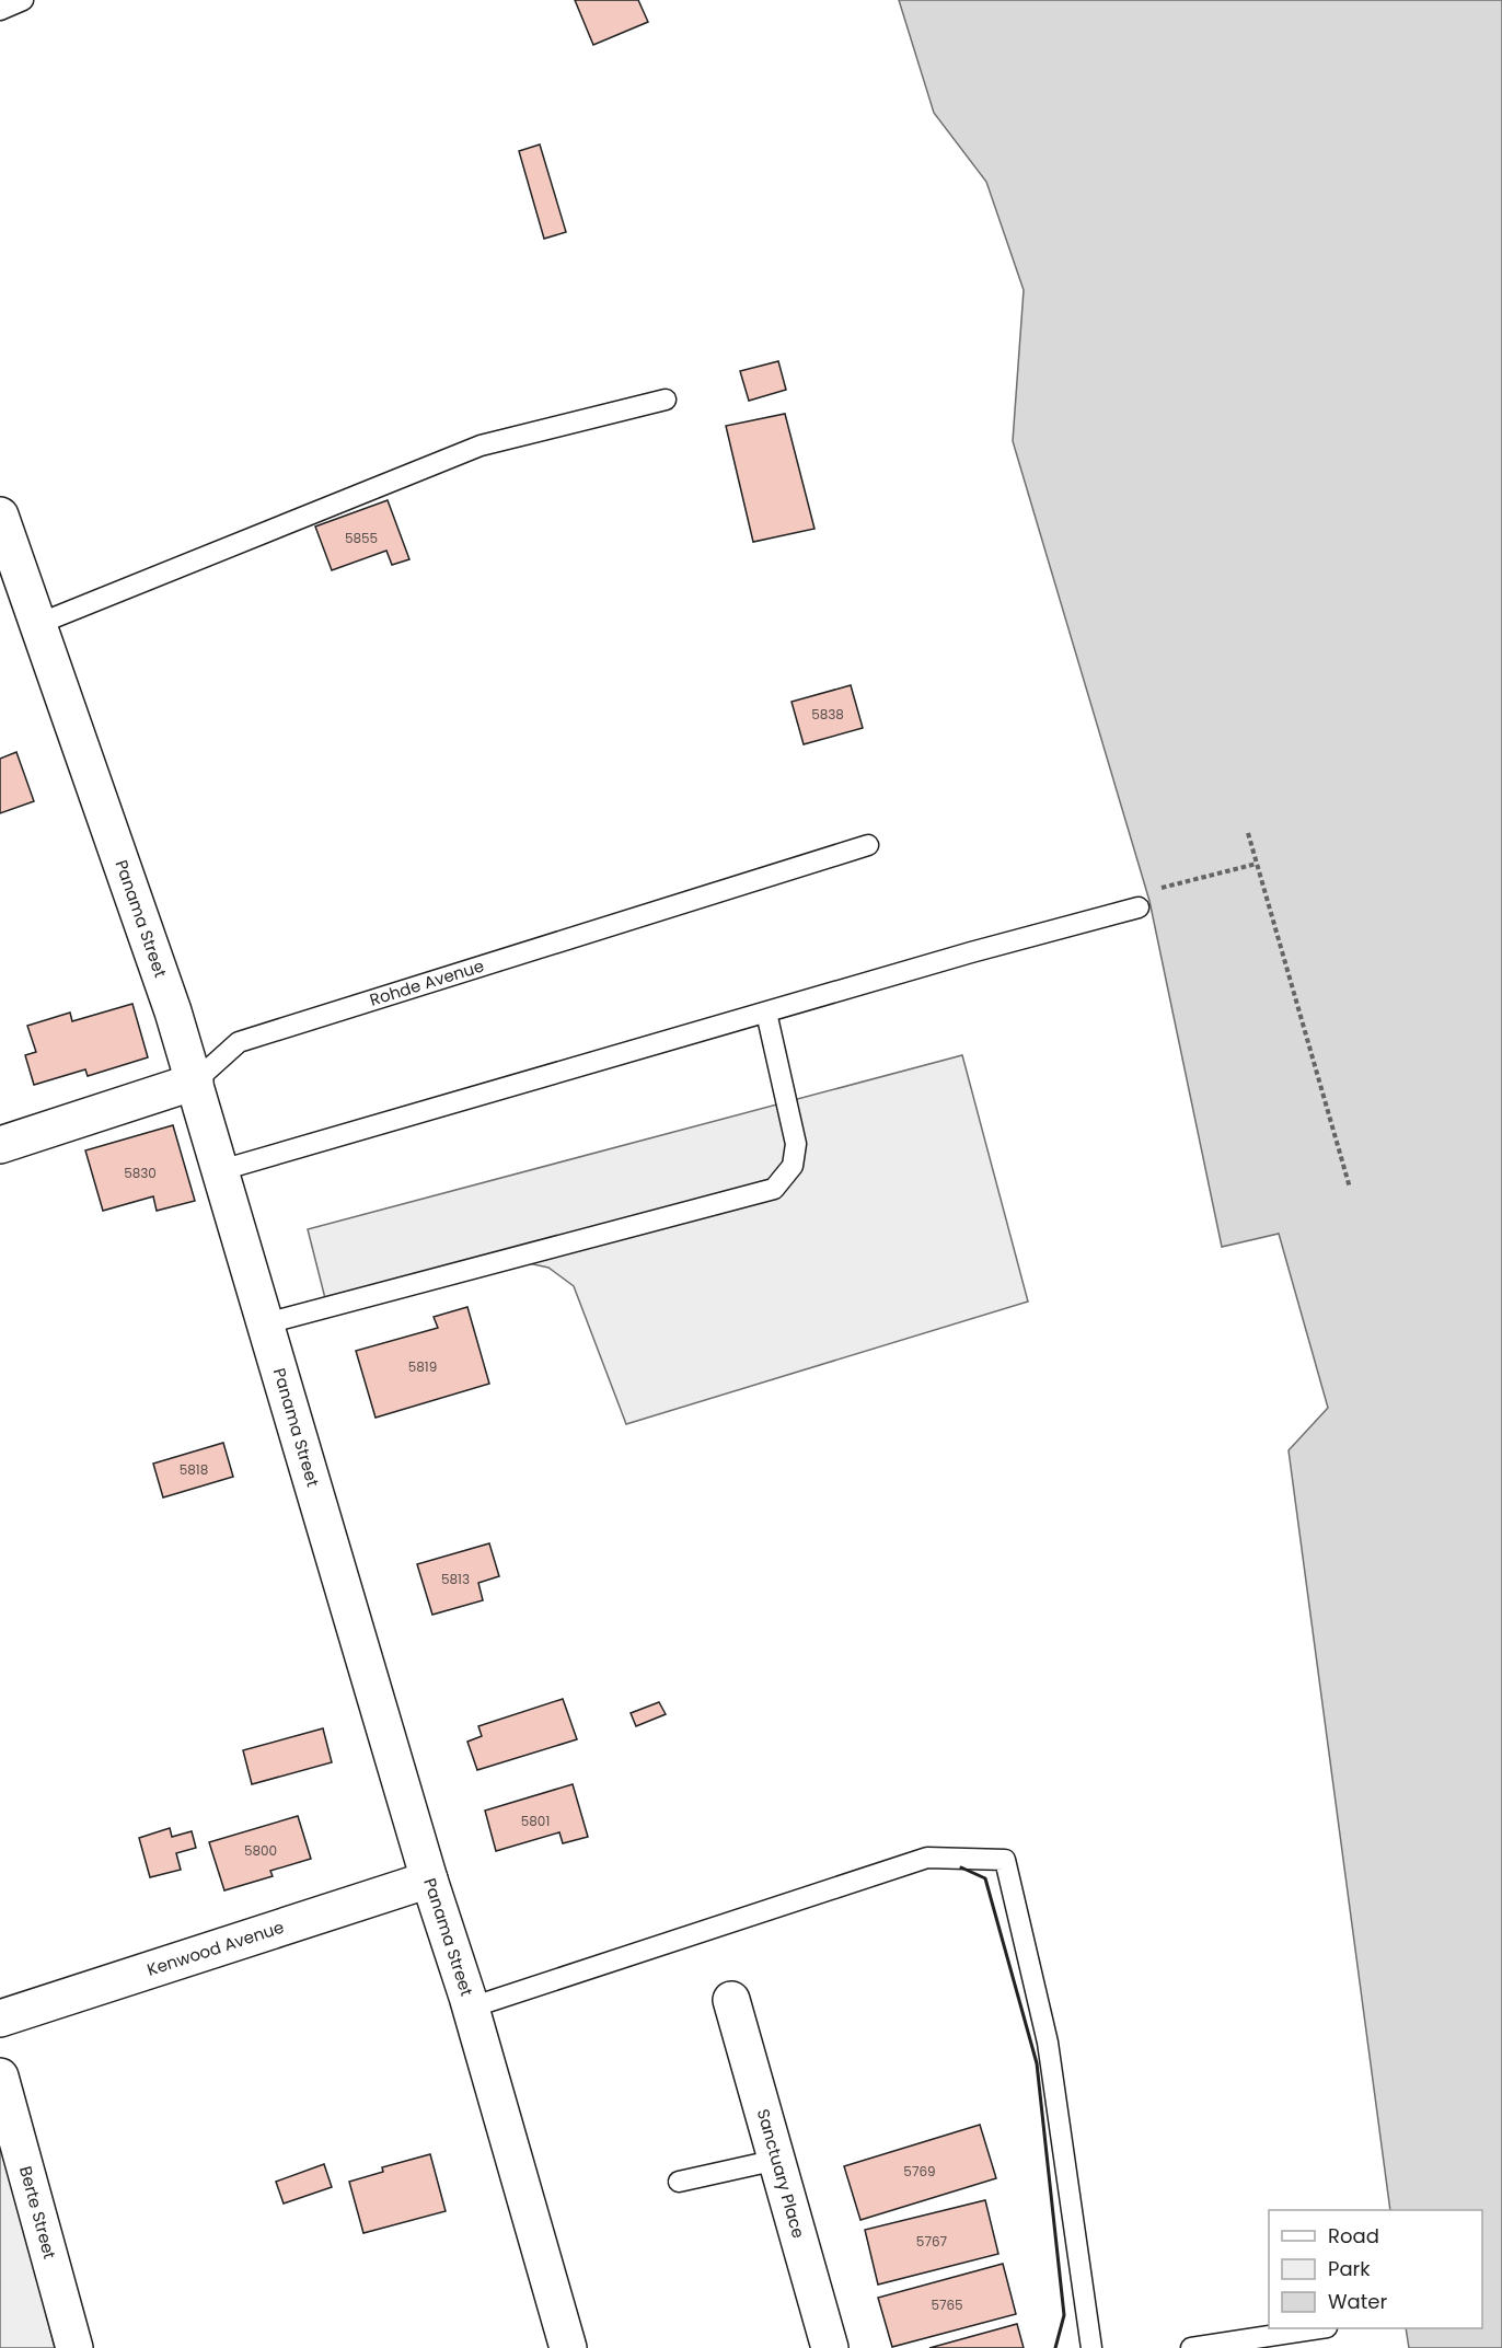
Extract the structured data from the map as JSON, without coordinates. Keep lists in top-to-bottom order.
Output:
{
  "streets": {
    "street": [
      "Panama Street",
      "Rohde Avenue",
      "Kenwood Avenue",
      "Sanctuary Place",
      "Berte Street"
    ]
  },
  "crossings": [
    ["Panama Street", "Rohde Avenue"],
    ["Panama Street", "Kenwood Avenue"]
  ],
  "house_numbers": [
    "5855",
    "5838",
    "5830",
    "5819",
    "5818",
    "5813",
    "5801",
    "5800",
    "5769",
    "5767",
    "5765"
  ],
  "legend": ["Road", "Park", "Water"]
}
